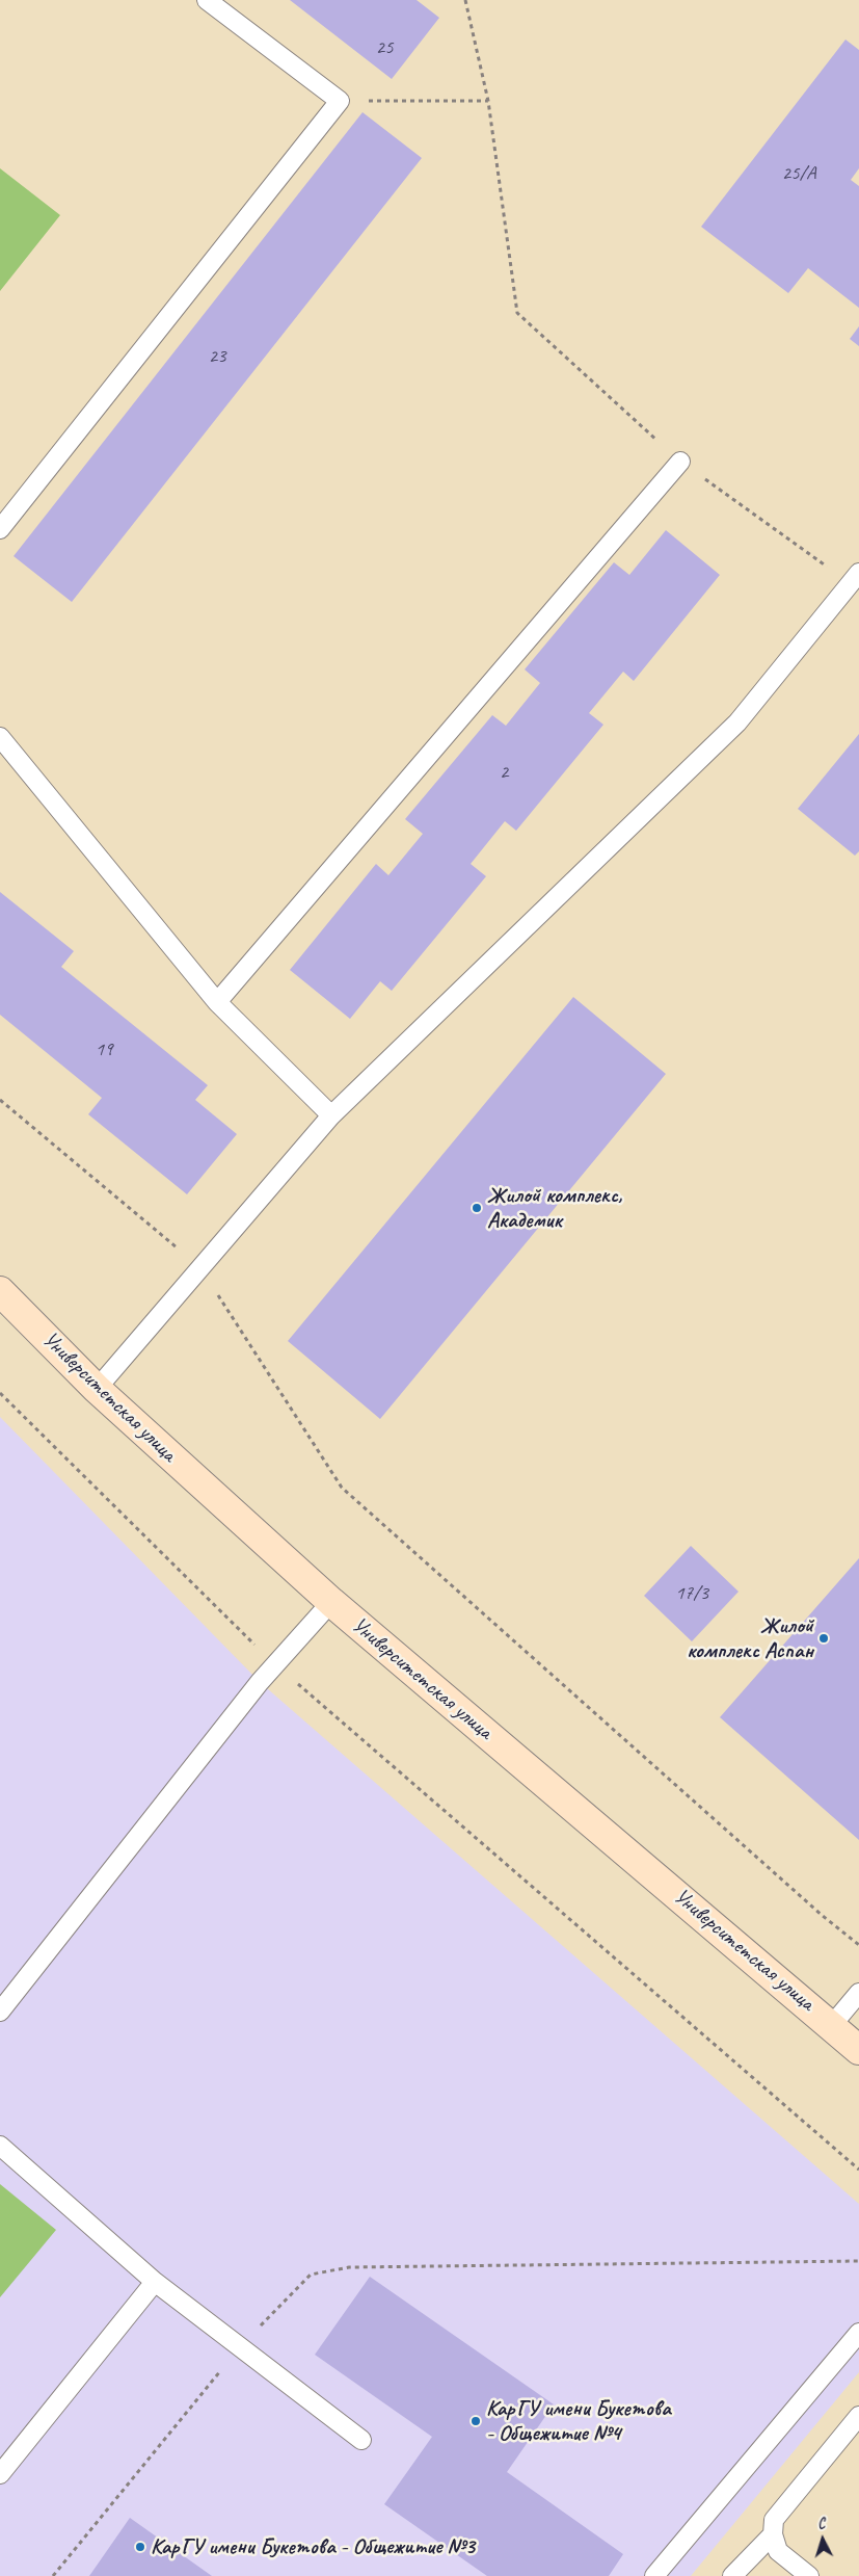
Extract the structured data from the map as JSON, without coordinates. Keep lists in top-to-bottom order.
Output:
{
  "streets": {
    "main road": ["Университетская улица"]
  },
  "places": [
    "Жилой комплекс, Академик",
    "Жилой комплекс Аспан",
    "КарГУ имени Букетова - Общежитие №4",
    "КарГУ имени Букетова - Общежитие №3"
  ],
  "house_numbers": [
    "25",
    "25/А",
    "23",
    "2",
    "19",
    "17/3"
  ],
  "north": "top"
}
